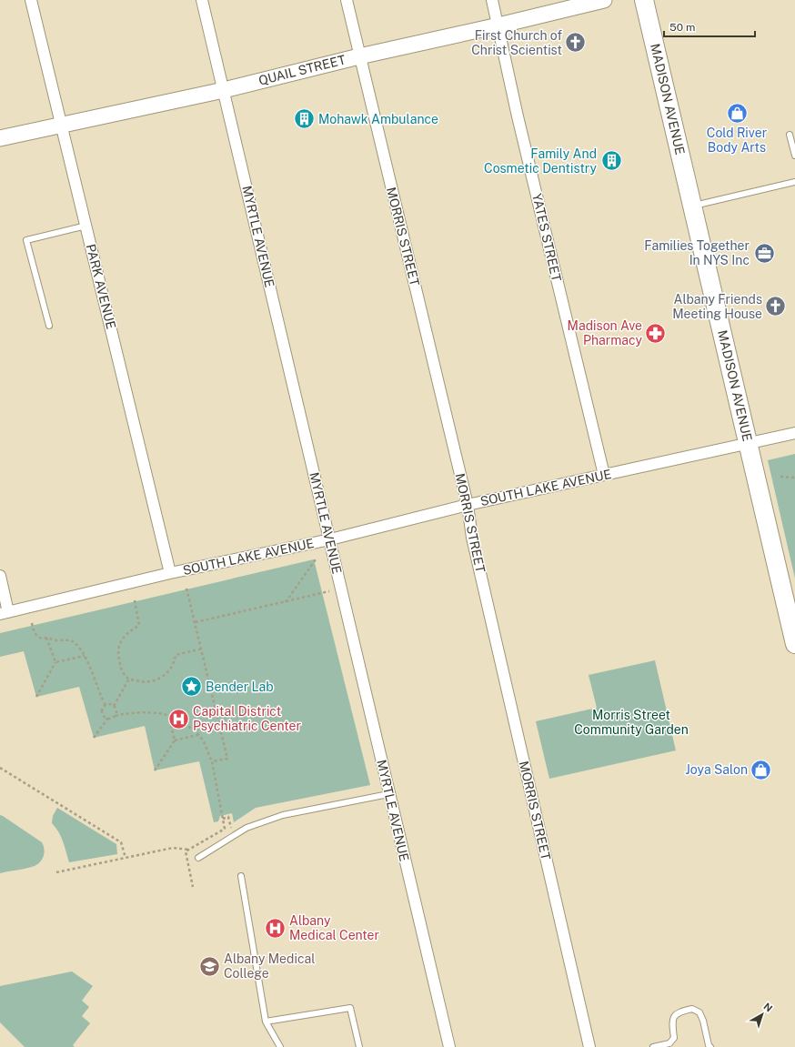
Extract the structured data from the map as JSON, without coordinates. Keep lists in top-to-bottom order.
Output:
{
  "streets": {
    "main road": ["MADISON AVENUE"],
    "street": [
      "QUAIL STREET",
      "MYRTLE AVENUE",
      "MORRIS STREET",
      "YATES STREET",
      "PARK AVENUE",
      "SOUTH LAKE AVENUE"
    ]
  },
  "crossings": [
    ["QUAIL STREET", "MYRTLE AVENUE"],
    ["QUAIL STREET", "MORRIS STREET"],
    ["QUAIL STREET", "YATES STREET"],
    ["QUAIL STREET", "PARK AVENUE"],
    ["MADISON AVENUE", "SOUTH LAKE AVENUE"],
    ["MYRTLE AVENUE", "SOUTH LAKE AVENUE"],
    ["MORRIS STREET", "SOUTH LAKE AVENUE"],
    ["YATES STREET", "SOUTH LAKE AVENUE"],
    ["PARK AVENUE", "SOUTH LAKE AVENUE"]
  ],
  "parks": ["Morris Street Community Garden"],
  "places": {
    "church": ["First Church of Christ Scientist", "Albany Friends Meeting House"],
    "shop": ["Cold River Body Arts", "Joya Salon"],
    "building": ["Mohawk Ambulance", "Family And Cosmetic Dentistry"],
    "office": ["Families Together In NYS Inc"],
    "pharmacy": ["Madison Ave Pharmacy"],
    "place": ["Bender Lab"],
    "hospital": ["Capital District Psychiatric Center", "Albany Medical Center"],
    "school or university": ["Albany Medical College"]
  },
  "scale_bar": "50 m",
  "north": "top right"
}
